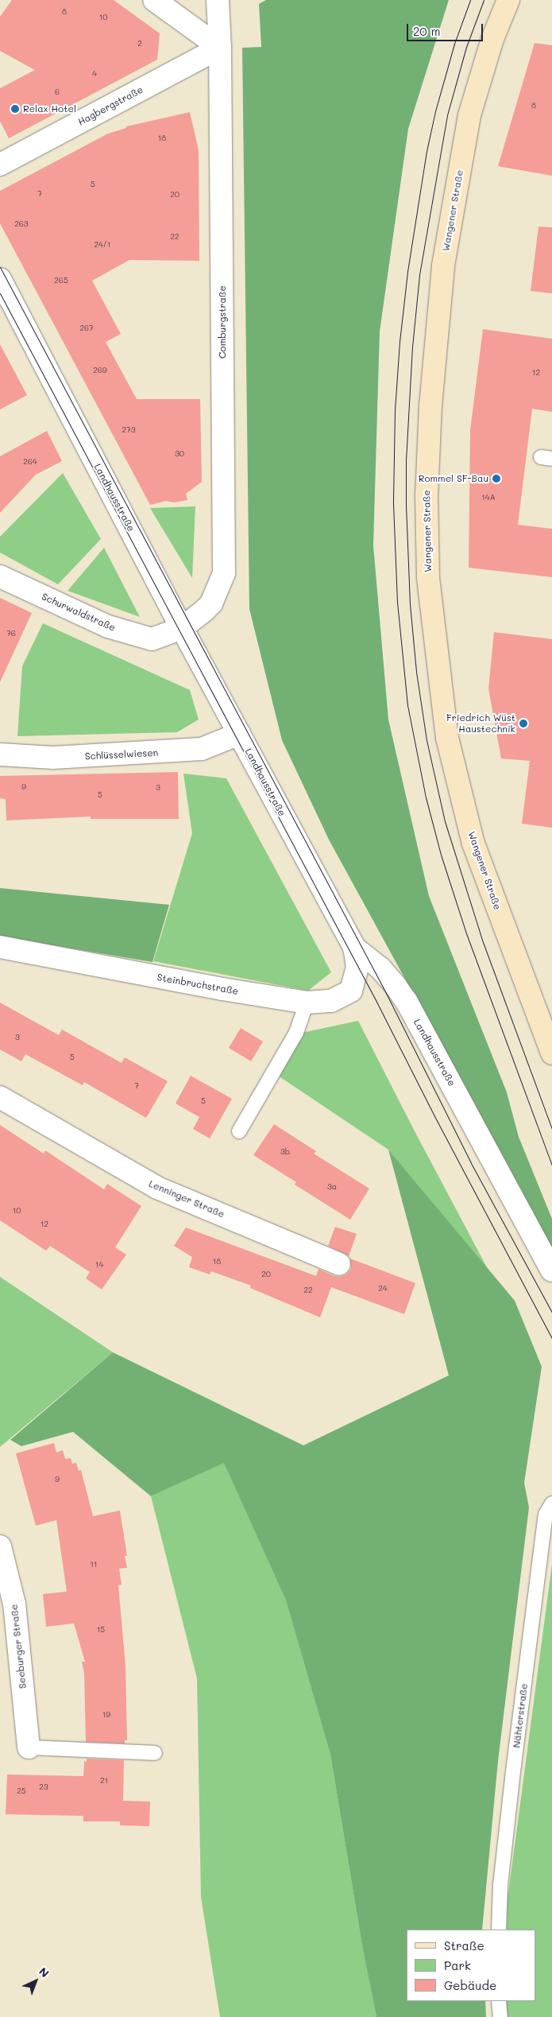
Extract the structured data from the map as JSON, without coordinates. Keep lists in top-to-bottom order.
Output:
{
  "streets": {
    "street": [
      "Hagbergstraße",
      "Wangener Straße",
      "Comburgstraße",
      "Landhausstraße",
      "Schurwaldstraße",
      "Schlüsselwiesen",
      "Steinbruchstraße",
      "Lenninger Straße",
      "Seeburger Straße"
    ],
    "lane": ["Nähterstraße"]
  },
  "crossings": [
    ["Hagbergstraße", "Comburgstraße"],
    ["Comburgstraße", "Landhausstraße"],
    ["Comburgstraße", "Schurwaldstraße"],
    ["Landhausstraße", "Schurwaldstraße"],
    ["Landhausstraße", "Schlüsselwiesen"],
    ["Landhausstraße", "Steinbruchstraße"]
  ],
  "places": ["Relax Hotel", "Rommel SF-Bau", "Friedrich Wüst Haustechnik"],
  "house_numbers": [
    "8",
    "10",
    "2",
    "4",
    "6",
    "8",
    "18",
    "5",
    "7",
    "20",
    "263",
    "22",
    "24/1",
    "265",
    "267",
    "269",
    "12",
    "273",
    "30",
    "264",
    "14A",
    "76",
    "9",
    "3",
    "5",
    "3",
    "5",
    "7",
    "5",
    "3b",
    "3a",
    "10",
    "12",
    "18",
    "14",
    "20",
    "24",
    "22",
    "9",
    "11",
    "15",
    "19",
    "21",
    "23",
    "25"
  ],
  "legend": ["Straße", "Park", "Gebäude"],
  "scale_bar": "20 m",
  "north": "top right"
}
